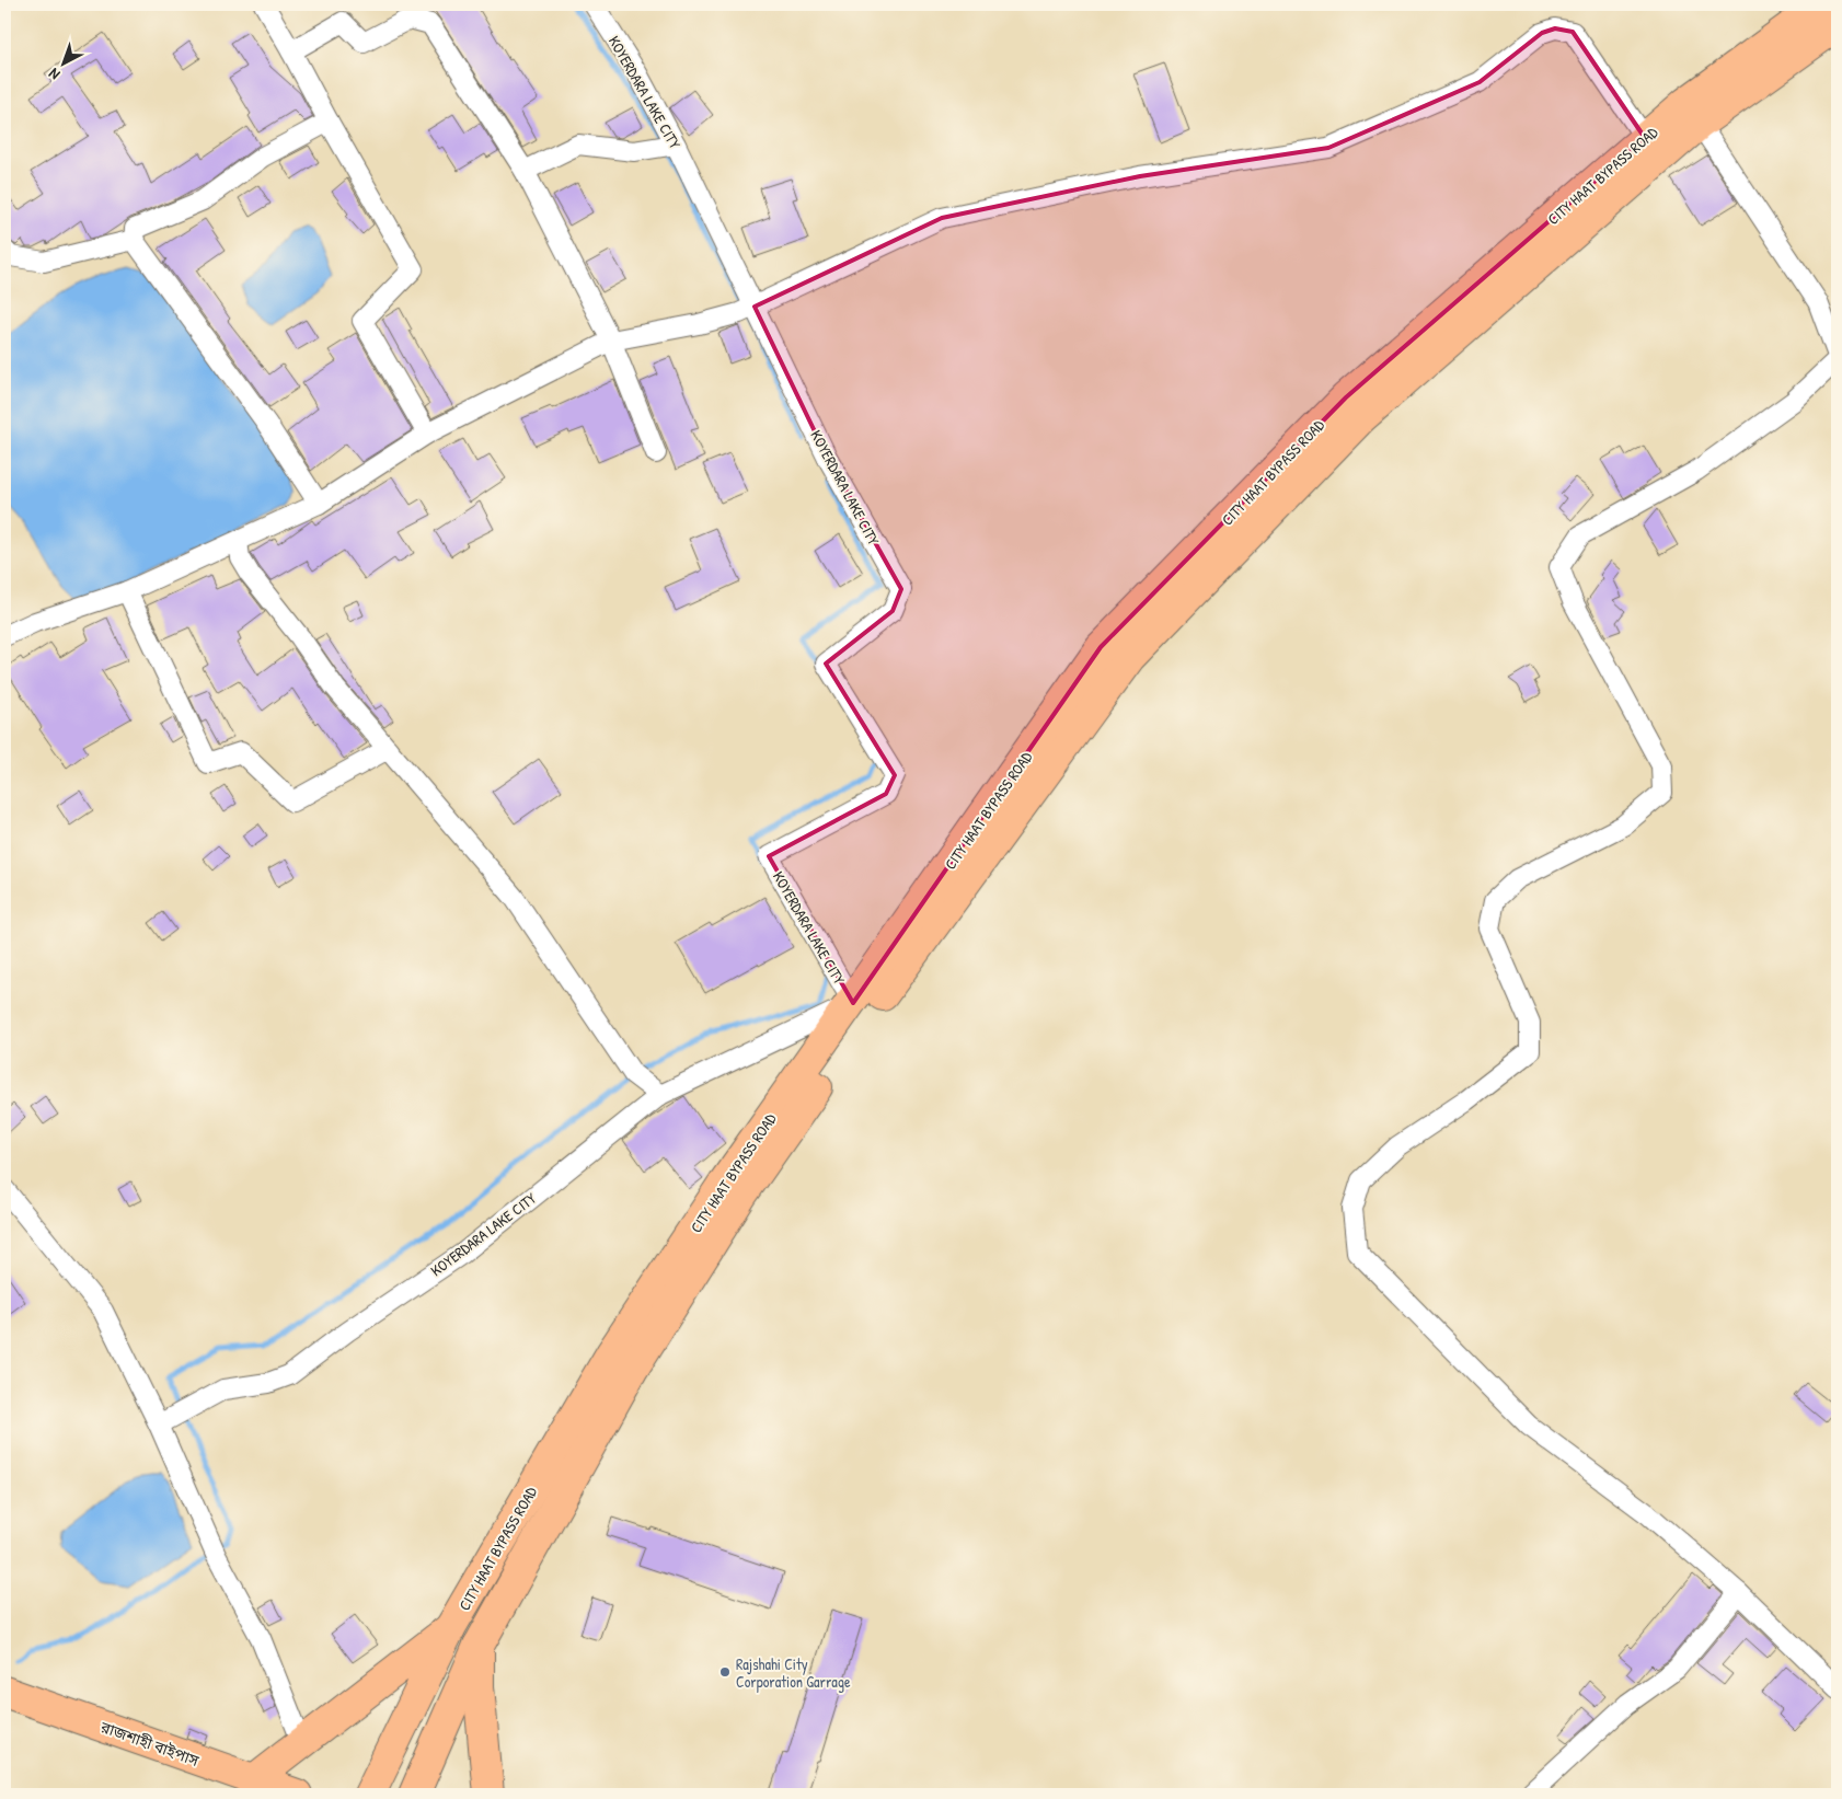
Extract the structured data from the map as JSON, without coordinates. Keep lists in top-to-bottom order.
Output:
{
  "streets": {
    "main road": ["CITY HAAT BYPASS ROAD", "রাজশাহী বাইপাস"],
    "street": ["KOYERDARA LAKE CITY"]
  },
  "crossings": [
    ["KOYERDARA LAKE CITY", "CITY HAAT BYPASS ROAD"]
  ],
  "places": ["Rajshahi City Corporation Garrage"],
  "north": "bottom left"
}
